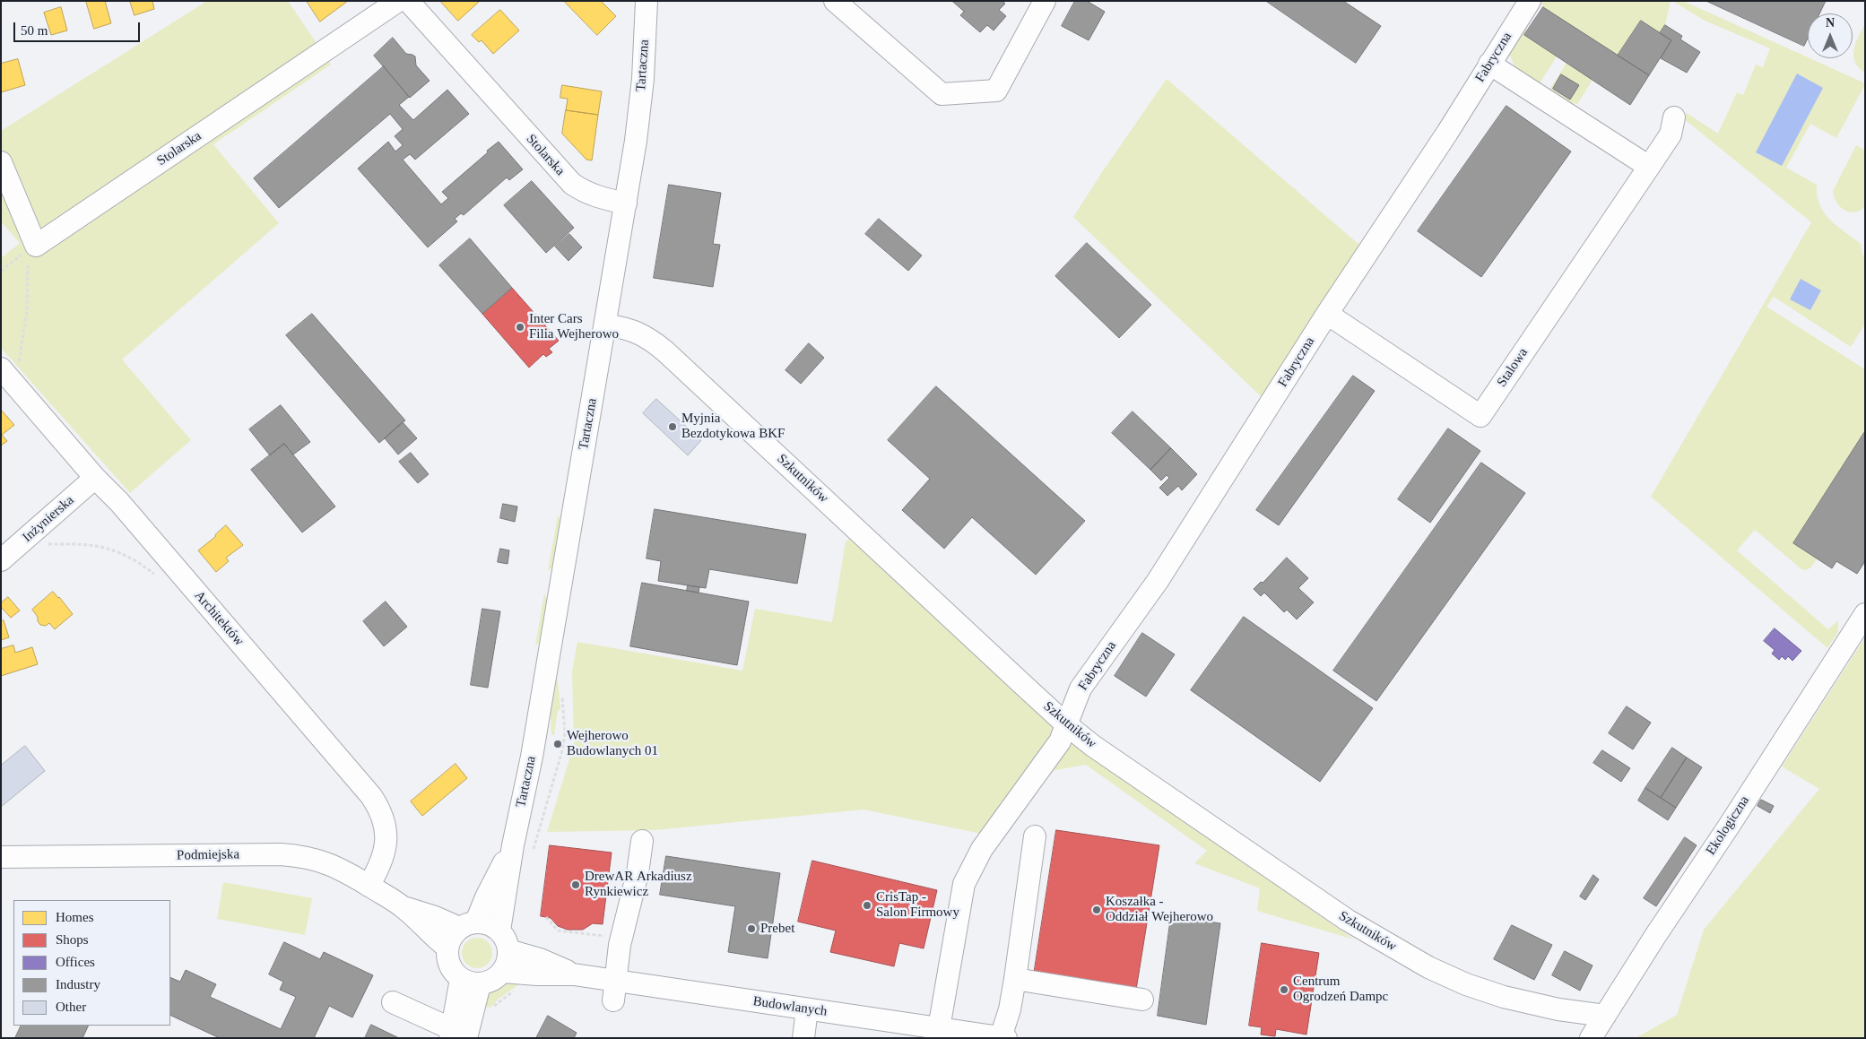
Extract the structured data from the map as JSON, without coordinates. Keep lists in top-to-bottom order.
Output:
{
  "streets": {
    "street": [
      "Fabryczna",
      "Tartaczna",
      "Stolarska",
      "Stalowa",
      "Szkutników",
      "Inżynierska",
      "Architektów",
      "Ekologiczna",
      "Podmiejska",
      "Budowlanych"
    ]
  },
  "crossings": [
    ["Fabryczna", "Stalowa"],
    ["Fabryczna", "Szkutników"],
    ["Fabryczna", "Budowlanych"],
    ["Tartaczna", "Stolarska"],
    ["Tartaczna", "Szkutników"],
    ["Tartaczna", "Podmiejska"],
    ["Tartaczna", "Budowlanych"],
    ["Szkutników", "Ekologiczna"],
    ["Inżynierska", "Architektów"],
    ["Architektów", "Podmiejska"],
    ["Podmiejska", "Budowlanych"]
  ],
  "places": [
    "Inter Cars Filia Wejherowo",
    "Myjnia Bezdotykowa BKF",
    "Wejherowo Budowlanych 01",
    "DrewAR Arkadiusz Rynkiewicz",
    "CrisTap - Salon Firmowy",
    "Koszałka - Oddział Wejherowo",
    "Prebet",
    "Centrum Ogrodzeń Dampc"
  ],
  "legend": [
    "Homes",
    "Shops",
    "Offices",
    "Industry",
    "Other"
  ],
  "scale_bar": "50 m",
  "north": "top"
}
